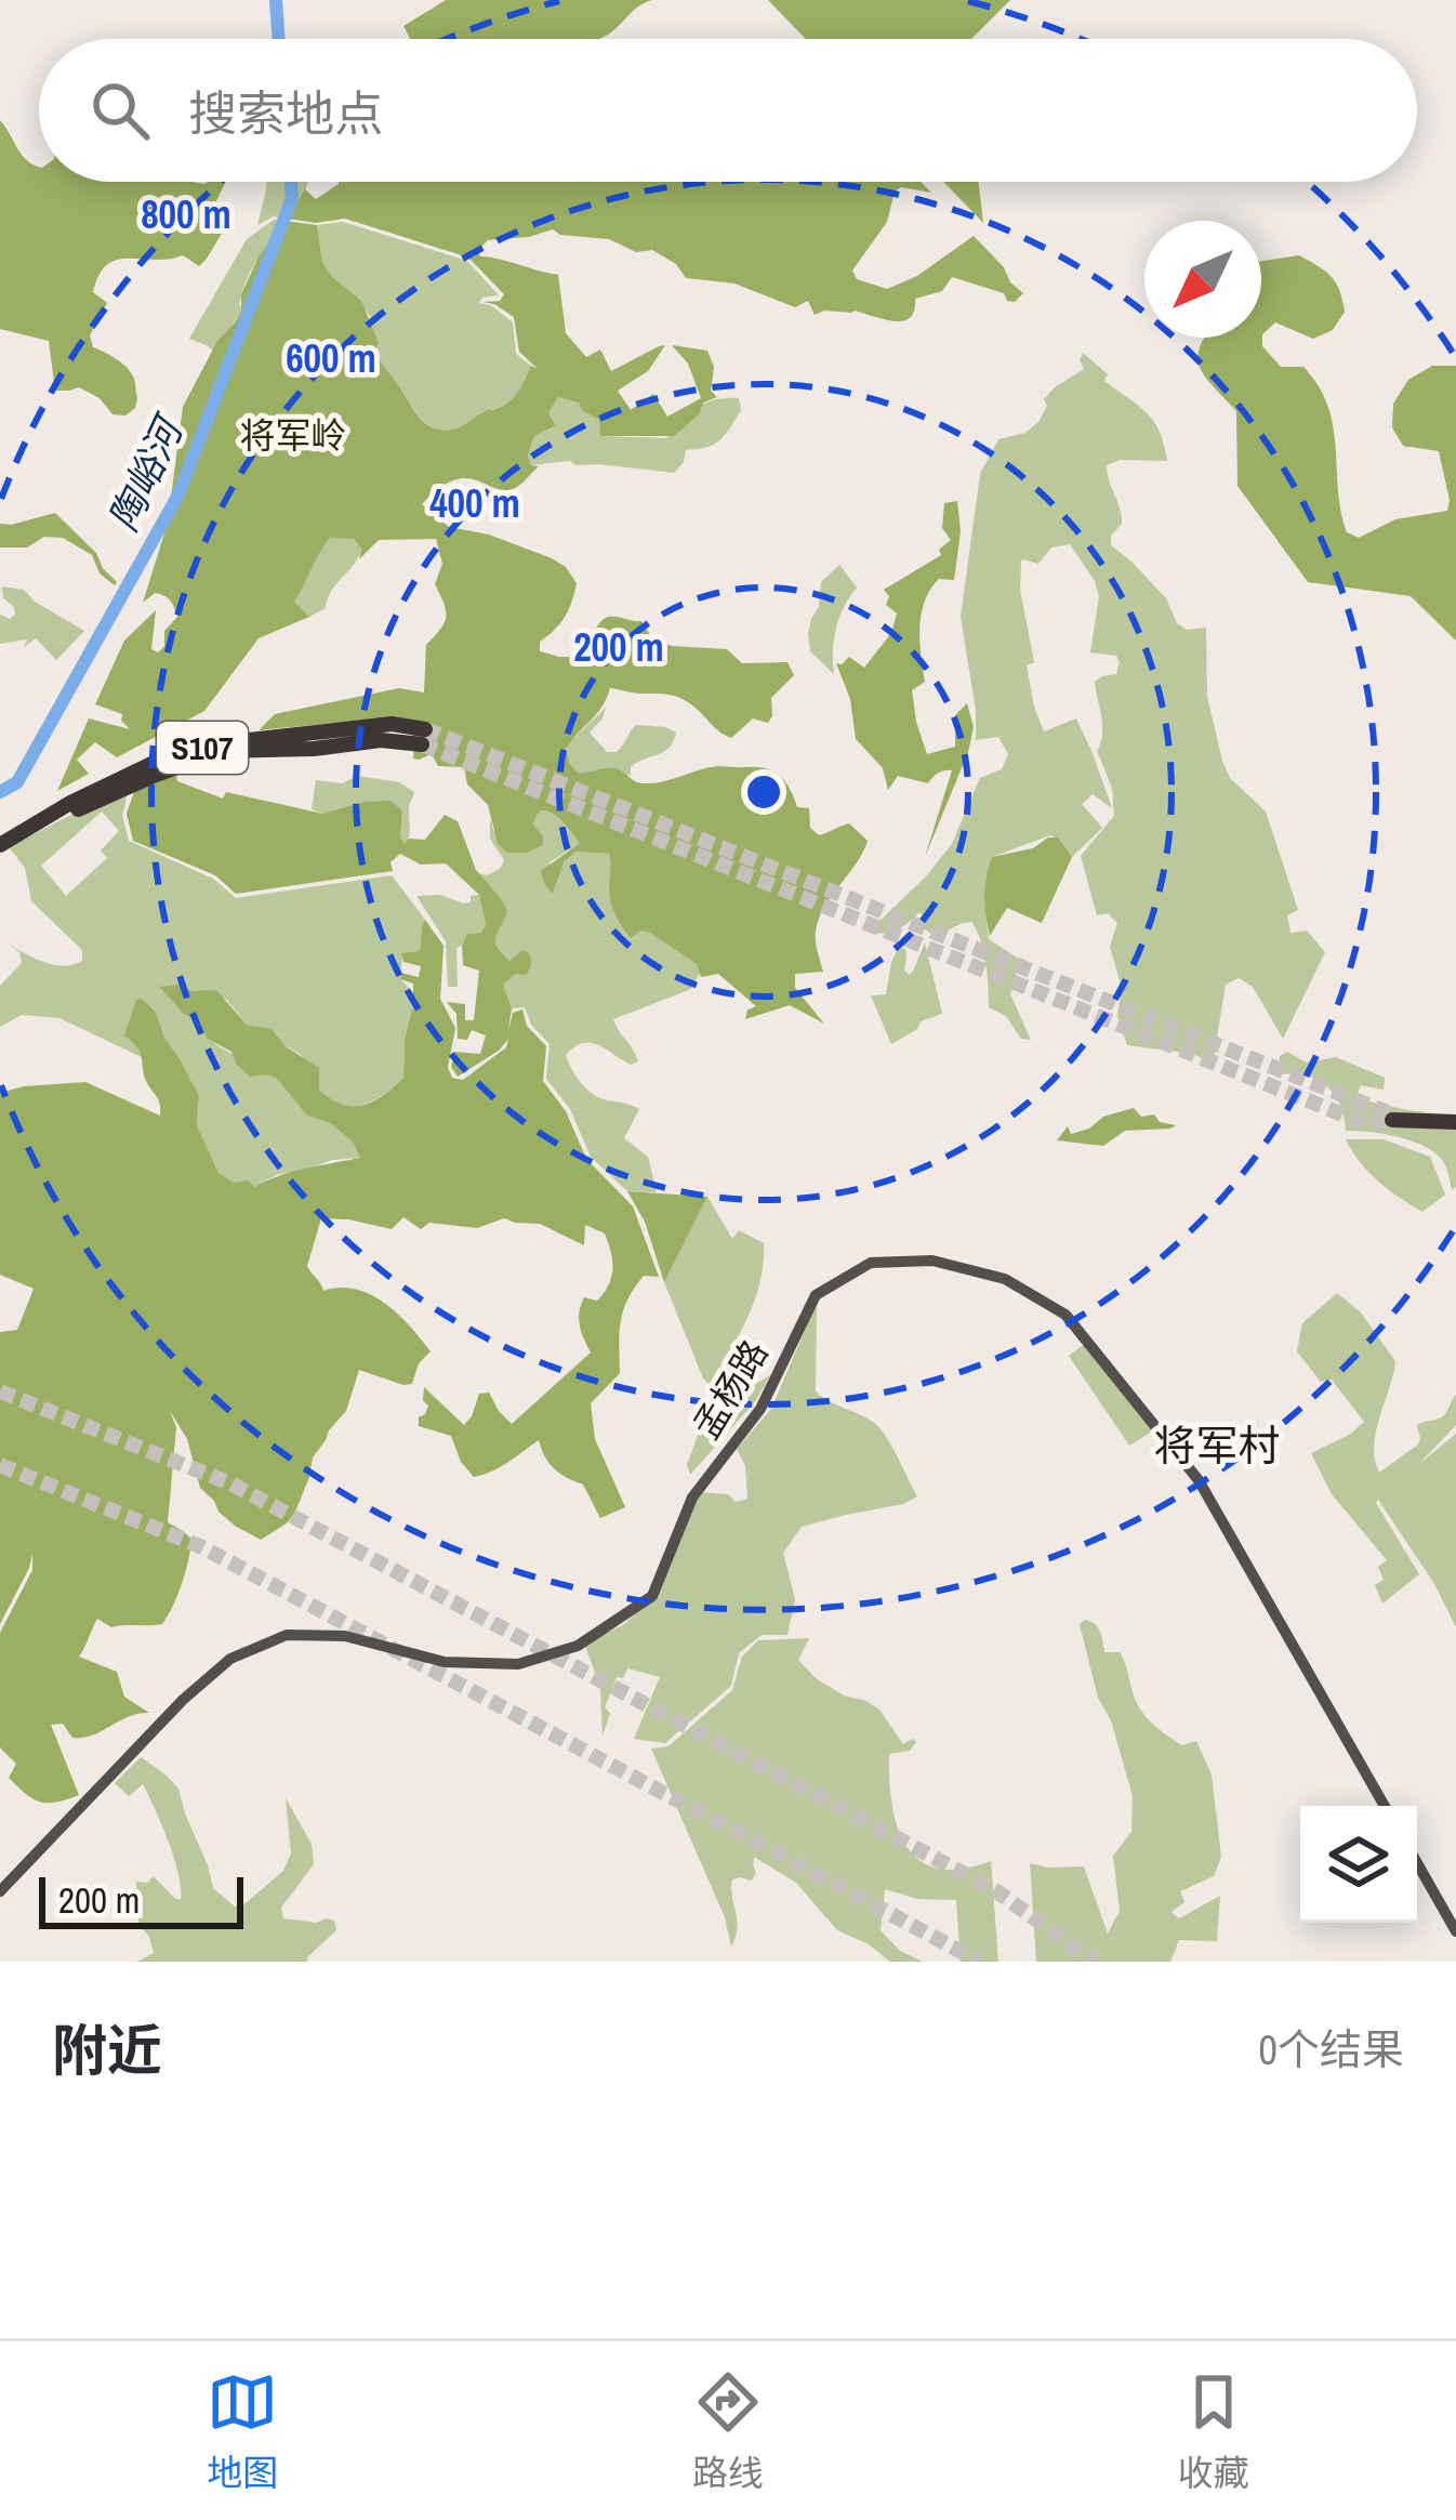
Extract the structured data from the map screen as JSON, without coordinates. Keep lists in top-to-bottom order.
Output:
{
  "streets": {
    "highway": ["S107"],
    "main road": ["孟杨路"]
  },
  "districts": ["将军村"],
  "water": ["陶峪河"],
  "parks": ["将军岭"],
  "scale_bar": "200 m",
  "north": "bottom left",
  "page": {
    "search": "搜索地点",
    "scale": "200 m",
    "heading": ["附近", "0个结果"],
    "nav": ["地图", "路线", "收藏"]
  },
  "rings": [
    "800 m",
    "600 m",
    "400 m",
    "200 m"
  ]
}
